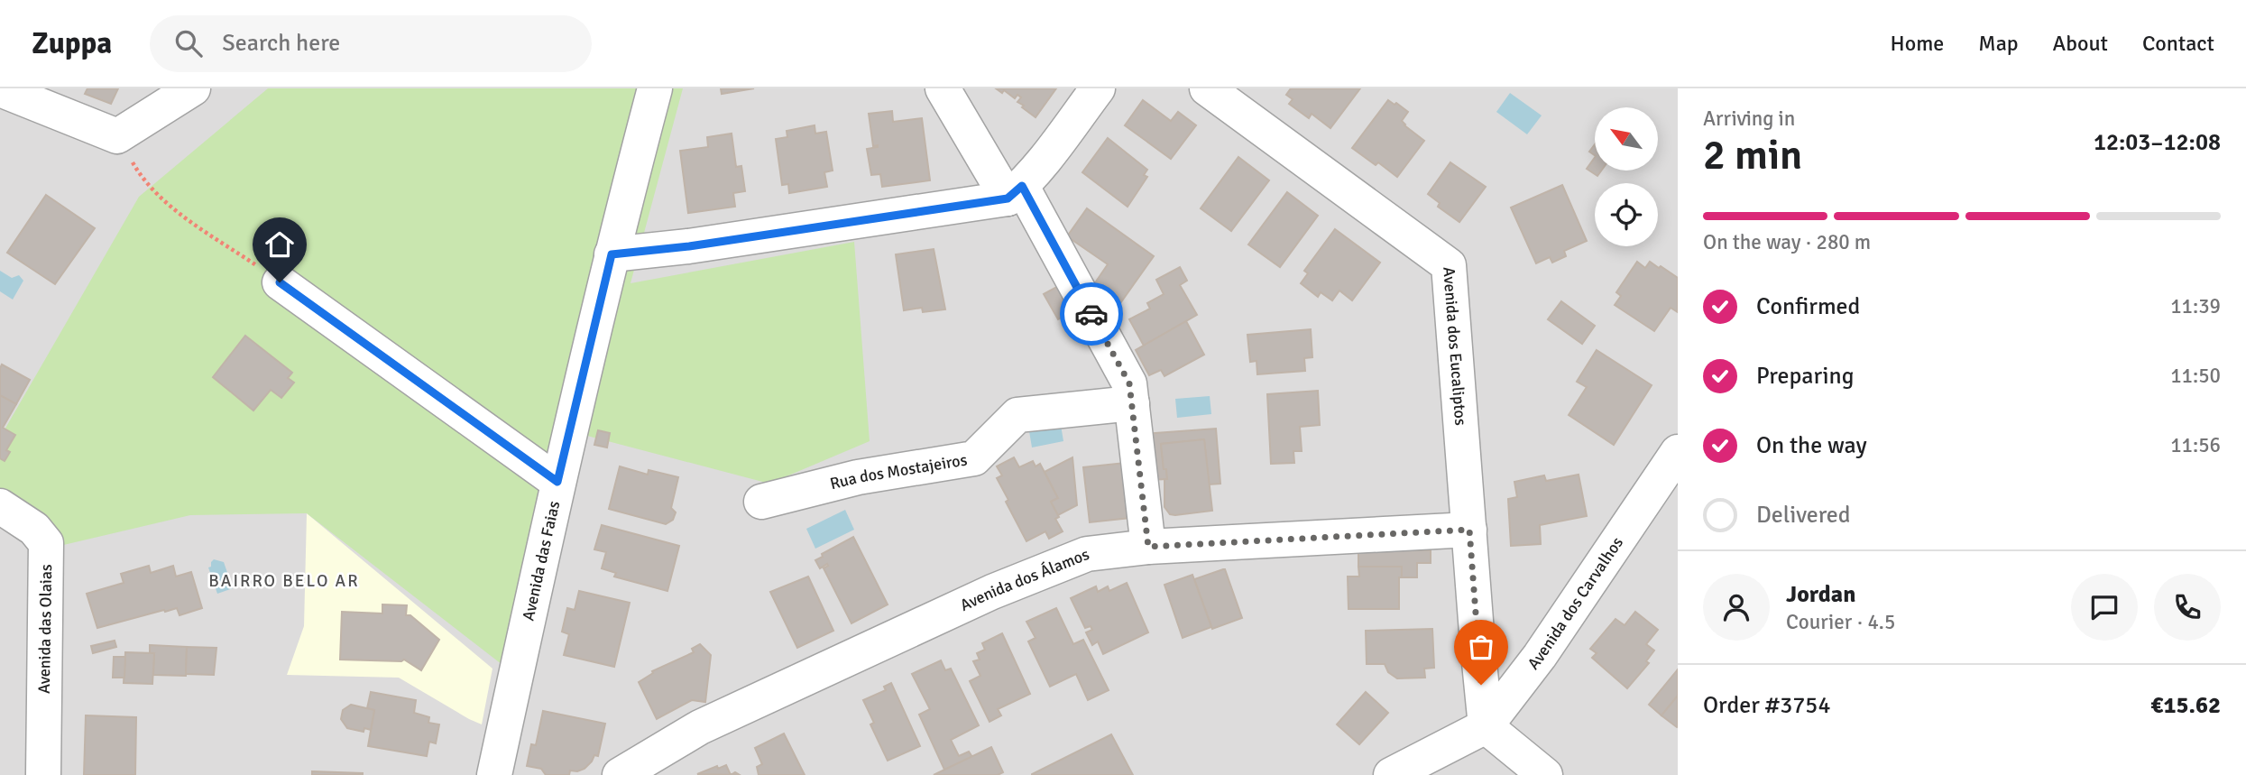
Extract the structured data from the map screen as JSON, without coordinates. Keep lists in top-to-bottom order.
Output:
{
  "streets": {
    "street": [
      "Avenida dos Eucaliptos",
      "Rua dos Mostajeiros",
      "Avenida das Faias",
      "Avenida dos Álamos",
      "Avenida dos Carvalhos",
      "Avenida das Olaias"
    ]
  },
  "crossings": [
    ["Avenida dos Eucaliptos", "Avenida dos Álamos"],
    ["Avenida dos Eucaliptos", "Avenida dos Carvalhos"]
  ],
  "districts": ["BAIRRO BELO AR"],
  "north": "top left",
  "page": {
    "header": "Zuppa",
    "search": "Search here",
    "nav": [
      "Home",
      "Map",
      "About",
      "Contact"
    ],
    "heading": ["2 min", "Arriving in", "12:03–12:08"],
    "panel": [
      "Jordan",
      "Courier · 4.5",
      "Order #3754",
      "€15.62"
    ],
    "bar": "On the way · 280 m",
    "list": [
      ["Confirmed", "11:39"],
      ["Preparing", "11:50"],
      ["On the way", "11:56"],
      "Delivered"
    ]
  }
}
